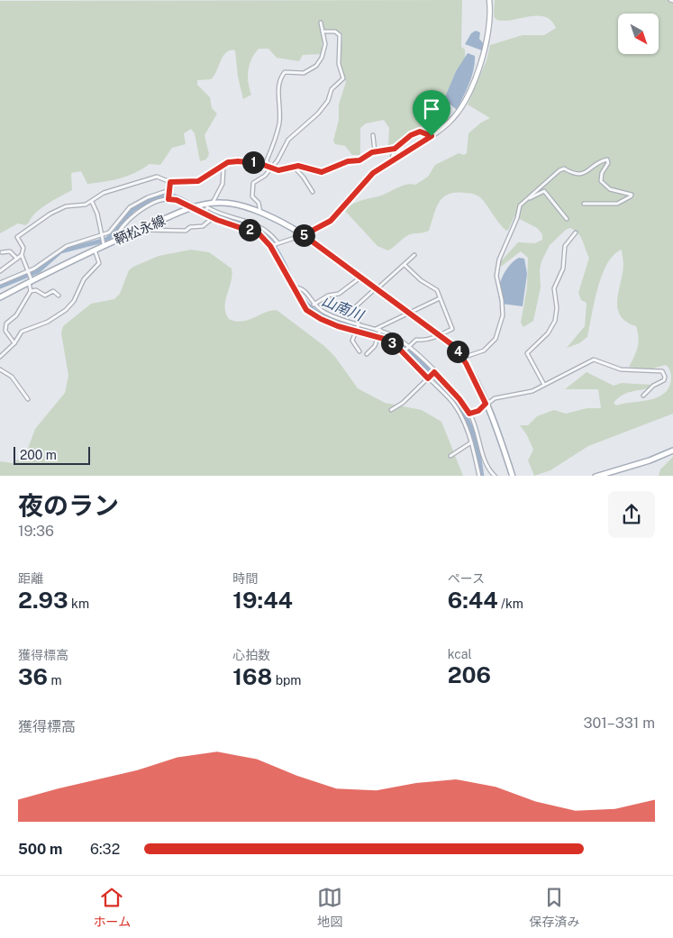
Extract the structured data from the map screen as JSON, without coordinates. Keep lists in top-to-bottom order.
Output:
{
  "streets": {
    "main road": ["鞆松永線"]
  },
  "water": ["山南川"],
  "scale_bar": "200 m",
  "north": "bottom right",
  "page": {
    "pins": [
      "1",
      "2",
      "5",
      "3",
      "4"
    ],
    "scale": "200 m",
    "heading": ["夜のラン", "19:36"],
    "stats": [
      ["距離", "2.93 km"],
      ["時間", "19:44"],
      ["ペース", "6:44 /km"],
      ["獲得標高", "36 m"],
      ["心拍数", "168 bpm"],
      ["kcal", "206"]
    ],
    "chart": ["獲得標高", "301–331 m"],
    "list": [
      {
        "name": "500 m",
        "note": "6:32"
      }
    ],
    "tabs": ["ホーム", "地図", "保存済み"]
  }
}
